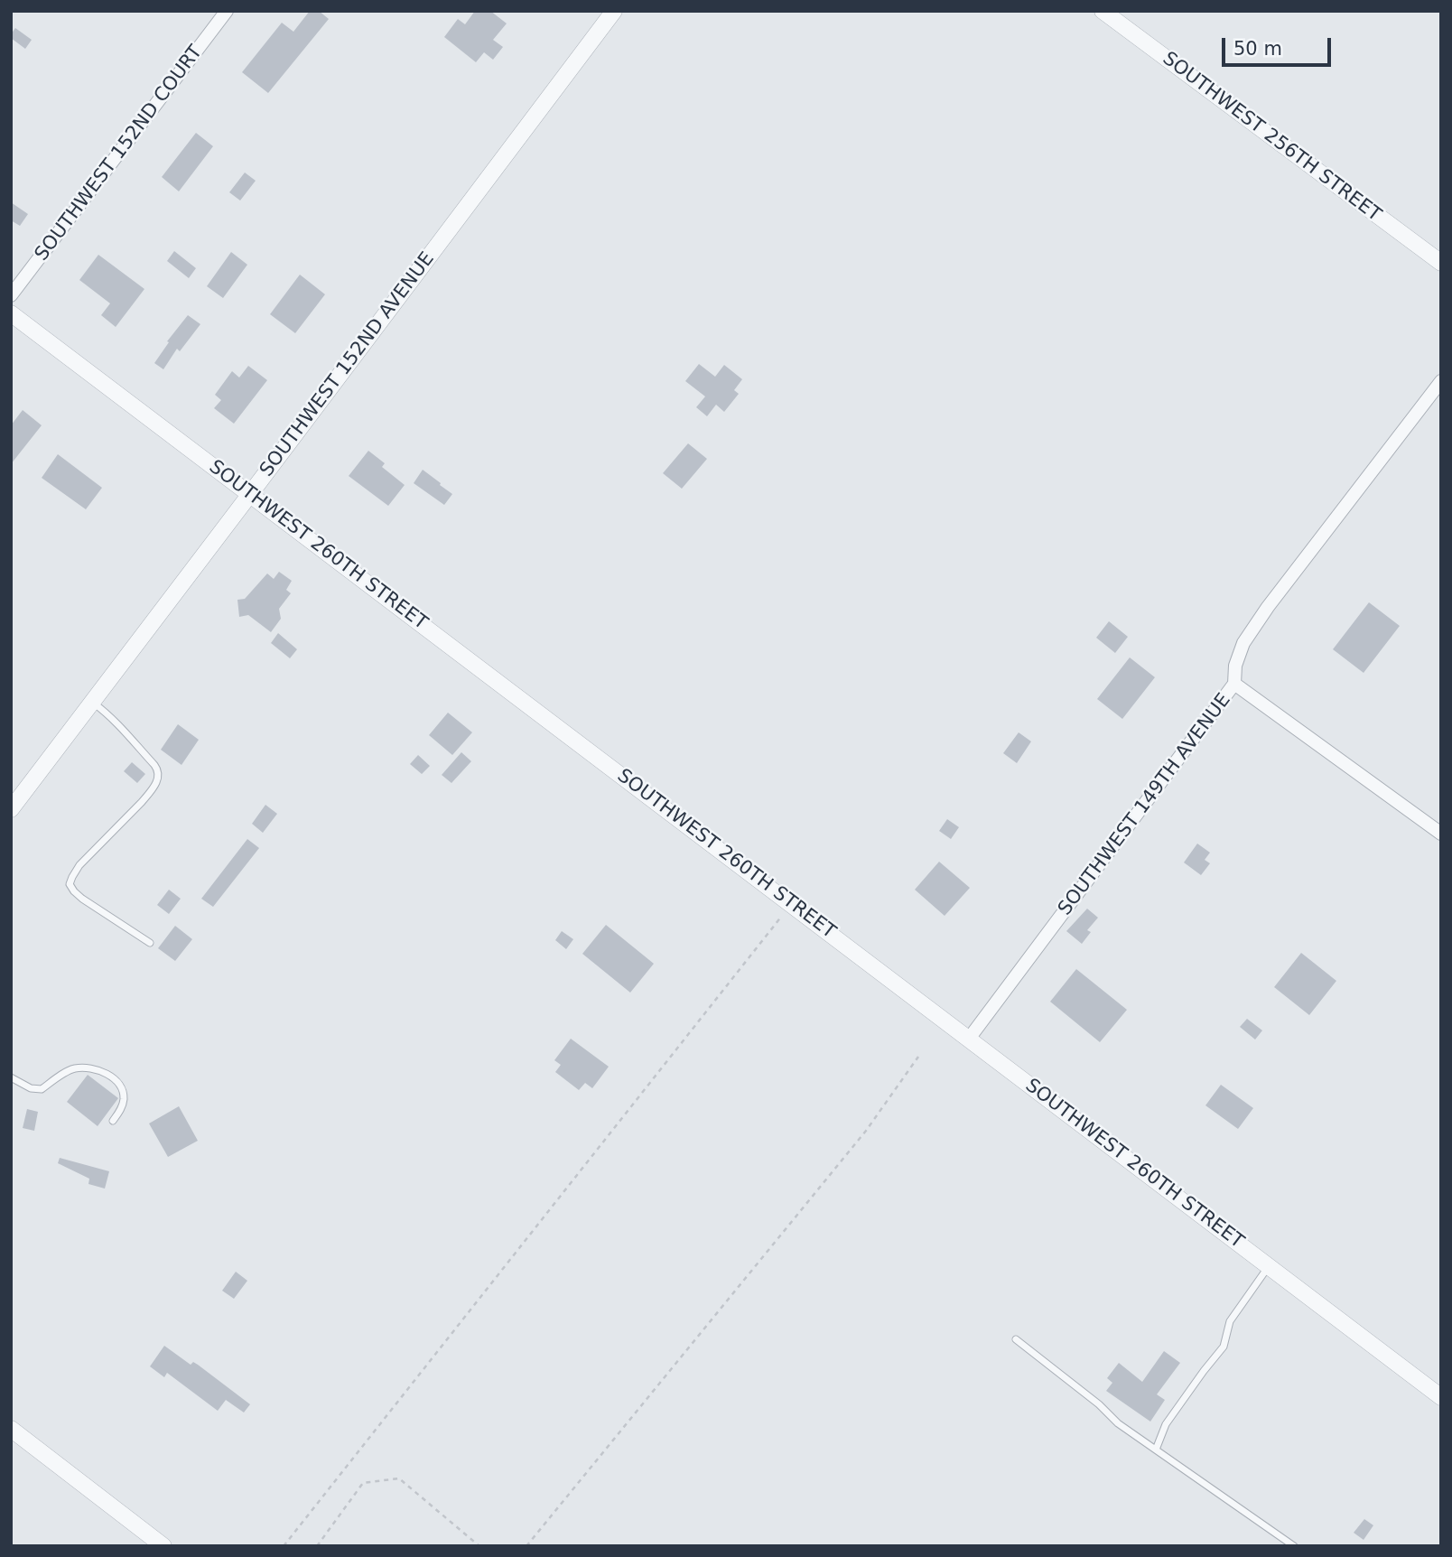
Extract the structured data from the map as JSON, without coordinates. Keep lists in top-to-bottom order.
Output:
{
  "streets": {
    "street": [
      "SOUTHWEST 256TH STREET",
      "SOUTHWEST 152ND COURT",
      "SOUTHWEST 152ND AVENUE",
      "SOUTHWEST 260TH STREET",
      "SOUTHWEST 149TH AVENUE"
    ]
  },
  "crossings": [
    ["SOUTHWEST 152ND AVENUE", "SOUTHWEST 260TH STREET"],
    ["SOUTHWEST 260TH STREET", "SOUTHWEST 149TH AVENUE"]
  ],
  "scale_bar": "50 m"
}
